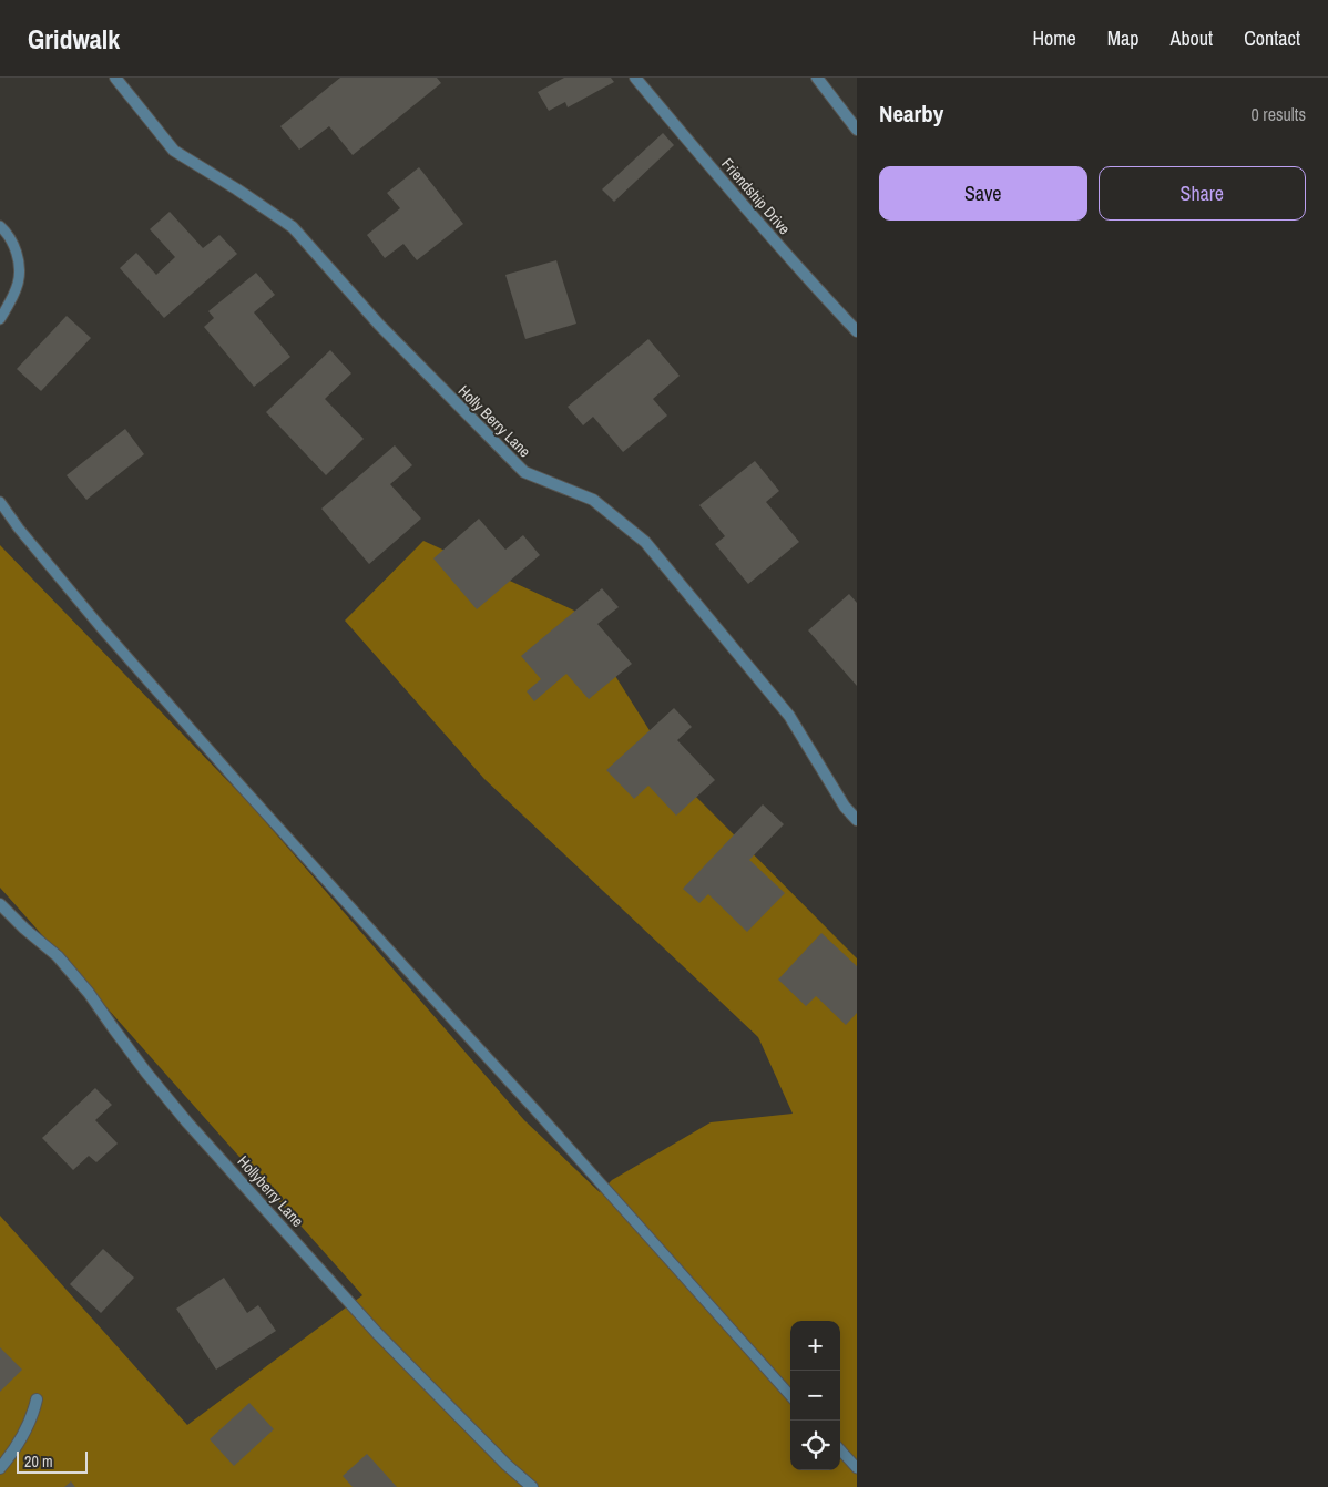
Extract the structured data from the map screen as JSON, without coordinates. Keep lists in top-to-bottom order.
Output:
{
  "streets": {
    "street": ["Friendship Drive", "Holly Berry Lane", "Hollyberry Lane"]
  },
  "scale_bar": "20 m",
  "page": {
    "header": "Gridwalk",
    "nav": [
      "Home",
      "Map",
      "About",
      "Contact"
    ],
    "heading": ["Nearby", "0 results"],
    "buttons": ["Save", "Share"],
    "map_buttons": ["+", "−"],
    "scale": "20 m"
  }
}
